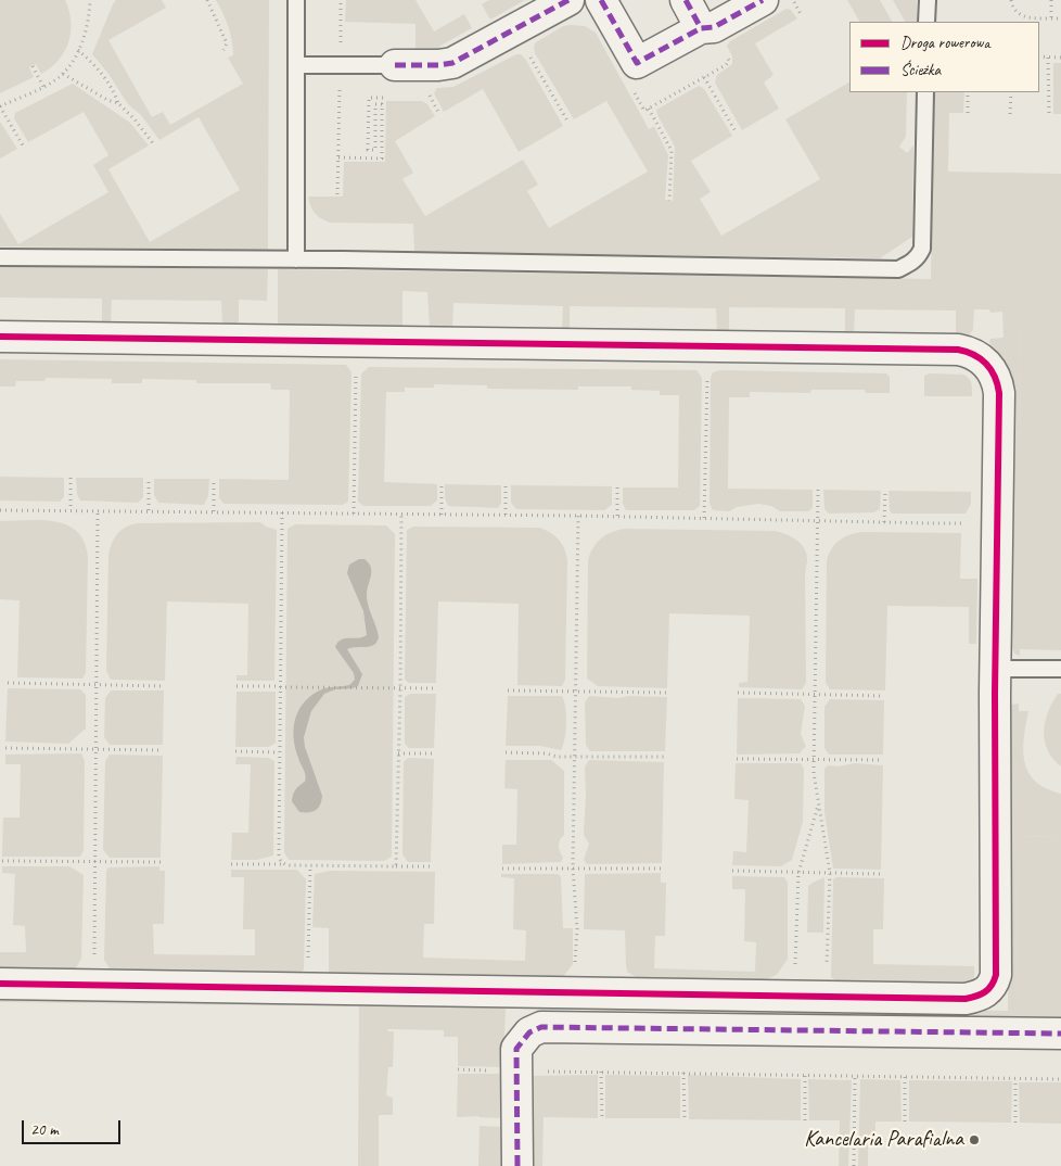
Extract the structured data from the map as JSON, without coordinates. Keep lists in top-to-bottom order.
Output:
{
  "places": ["Kancelaria Parafialna"],
  "legend": ["Droga rowerowa", "Ścieżka"],
  "scale_bar": "20 m"
}
